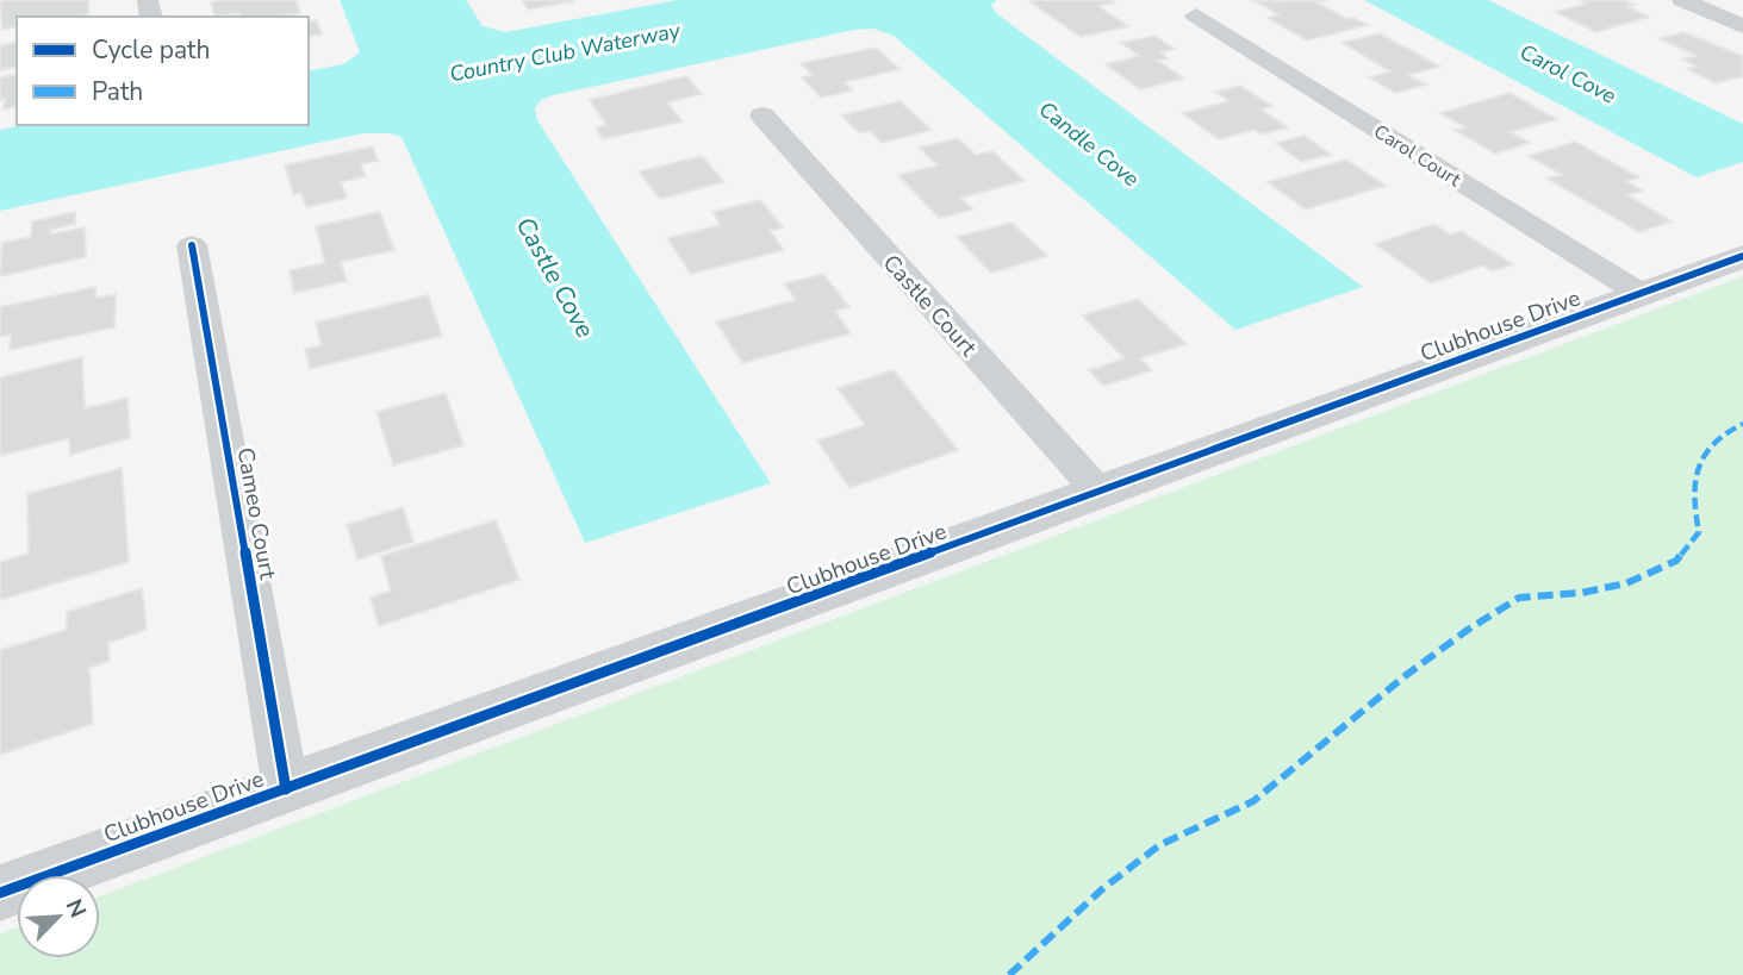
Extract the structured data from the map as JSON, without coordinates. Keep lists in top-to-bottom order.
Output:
{
  "streets": {
    "street": [
      "Carol Court",
      "Castle Court",
      "Clubhouse Drive",
      "Cameo Court"
    ]
  },
  "crossings": [
    ["Carol Court", "Clubhouse Drive"],
    ["Castle Court", "Clubhouse Drive"],
    ["Clubhouse Drive", "Cameo Court"]
  ],
  "water": [
    "Country Club Waterway",
    "Carol Cove",
    "Candle Cove",
    "Castle Cove"
  ],
  "legend": ["Cycle path", "Path"],
  "north": "top right"
}
